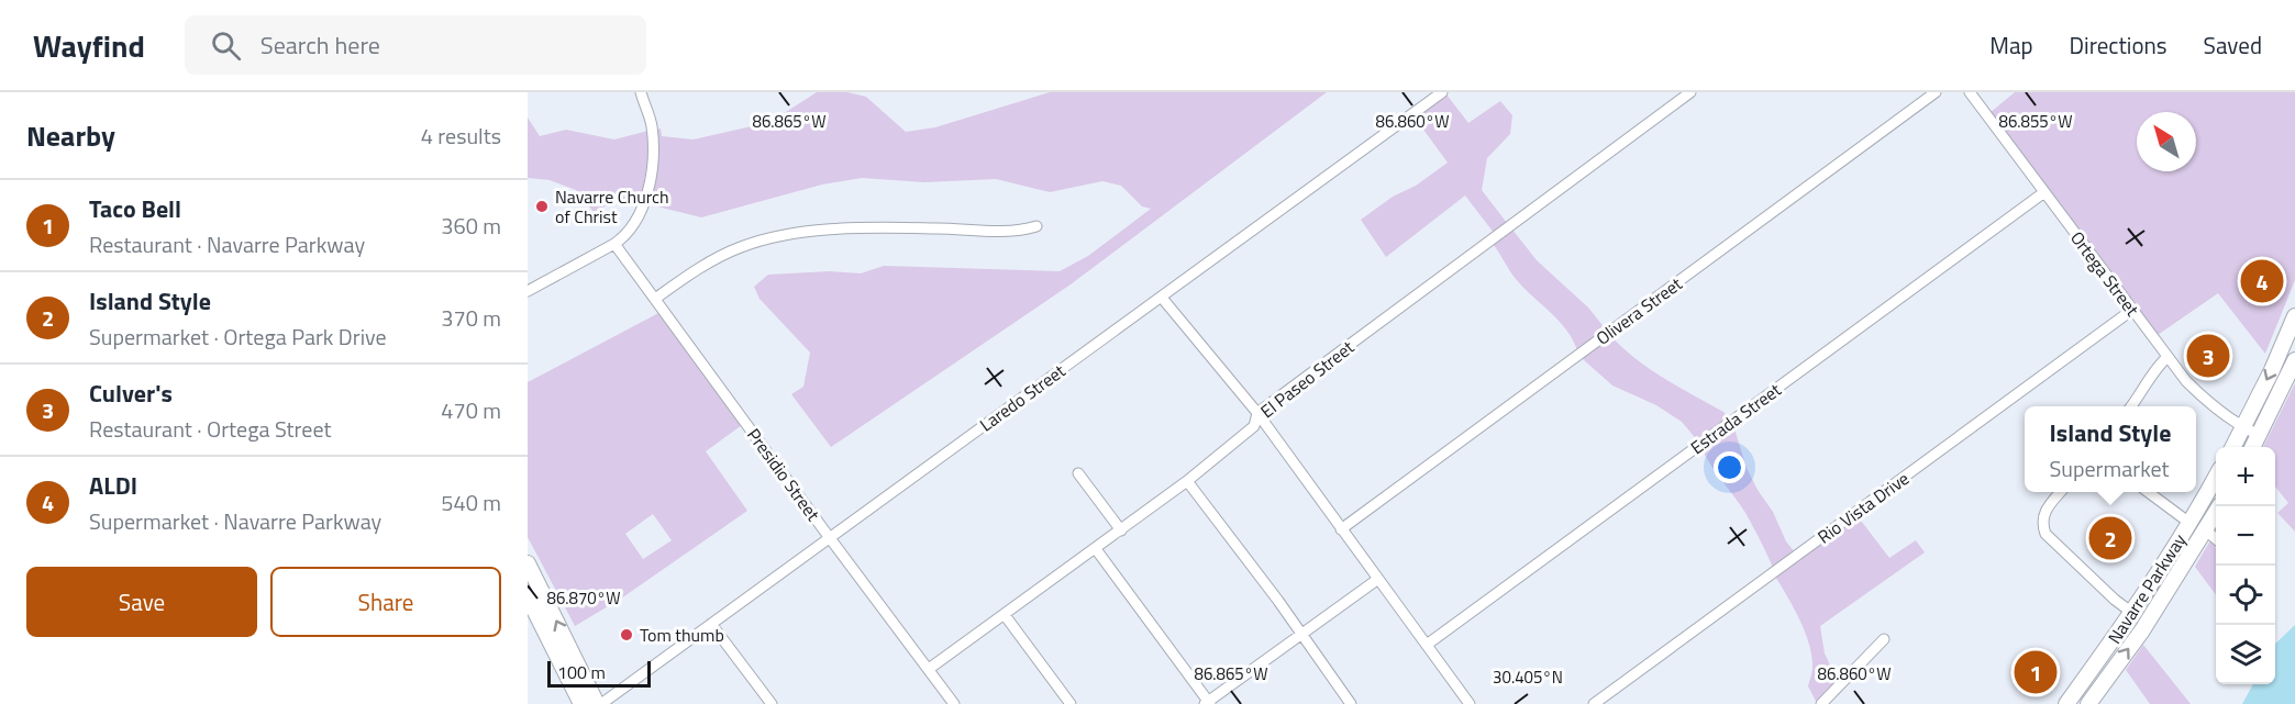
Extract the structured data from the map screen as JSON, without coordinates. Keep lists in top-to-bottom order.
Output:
{
  "streets": {
    "highway": ["Navarre Parkway"],
    "street": [
      "Ortega Street",
      "Olivera Street",
      "El Paseo Street",
      "Laredo Street",
      "Estrada Street",
      "Presidio Street",
      "Rio Vista Drive"
    ]
  },
  "crossings": [
    ["Ortega Street", "Estrada Street"],
    ["Ortega Street", "Rio Vista Drive"],
    ["El Paseo Street", "Presidio Street"],
    ["Laredo Street", "Presidio Street"]
  ],
  "places": ["Navarre Church of Christ", "Tom thumb"],
  "scale_bar": "100 m",
  "north": "top left",
  "page": {
    "header": "Wayfind",
    "search": "Search here",
    "nav": ["Map", "Directions", "Saved"],
    "heading": ["Nearby", "4 results"],
    "list": [
      {
        "mark": "1",
        "name": "Taco Bell",
        "note": "Restaurant · Navarre Parkway",
        "value": "360 m"
      },
      {
        "mark": "2",
        "name": "Island Style",
        "note": "Supermarket · Ortega Park Drive",
        "value": "370 m"
      },
      {
        "mark": "3",
        "name": "Culver's",
        "note": "Restaurant · Ortega Street",
        "value": "470 m"
      },
      {
        "mark": "4",
        "name": "ALDI",
        "note": "Supermarket · Navarre Parkway",
        "value": "540 m"
      }
    ],
    "pins": [
      "4",
      "3",
      "2",
      "1"
    ],
    "popup": ["Island Style", "Supermarket"],
    "map_buttons": ["+", "−"],
    "buttons": ["Save", "Share"],
    "scale": "100 m"
  },
  "coordinates": [
    "86.865°W",
    "86.860°W",
    "86.855°W",
    "86.870°W",
    "30.405°N"
  ]
}
